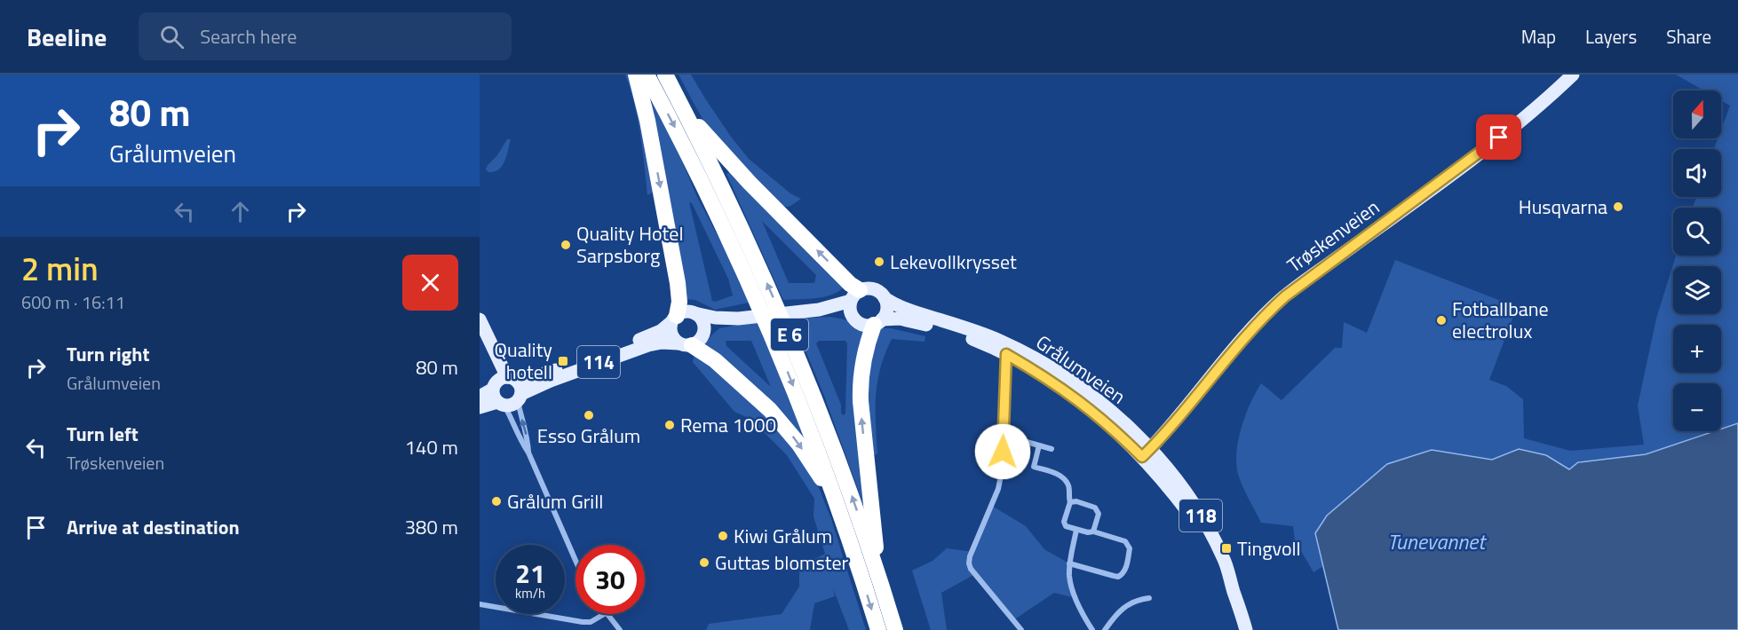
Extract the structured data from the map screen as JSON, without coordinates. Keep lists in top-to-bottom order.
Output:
{
  "streets": {
    "highway": ["E 6"],
    "main road": [
      "Trøskenveien",
      "114",
      "Grålumveien",
      "118"
    ]
  },
  "crossings": [
    ["Trøskenveien", "Grålumveien"],
    ["E 6", "114"],
    ["E 6", "Grålumveien"],
    ["114", "Grålumveien"]
  ],
  "water": ["Tunevannet"],
  "places": {
    "other": [
      "Husqvarna",
      "Quality Hotel Sarpsborg",
      "Lekevollkrysset",
      "Fotballbane electrolux",
      "Esso Grålum",
      "Rema 1000",
      "Grålum Grill",
      "Kiwi Grålum",
      "Guttas blomster"
    ],
    "transit": ["Quality hotell", "Tingvoll"]
  },
  "north": "top",
  "page": {
    "header": "Beeline",
    "search": "Search here",
    "nav": ["Map", "Layers", "Share"],
    "turn": ["80 m", "Grålumveien"],
    "map_buttons": ["+", "−"],
    "heading": ["2 min", "600 m · 16:11"],
    "list": [
      {
        "name": "Turn right",
        "note": "Grålumveien",
        "value": "80 m"
      },
      {
        "name": "Turn left",
        "note": "Trøskenveien",
        "value": "140 m"
      },
      {
        "name": "Arrive at destination",
        "value": "380 m"
      }
    ],
    "speed": "21 km/h",
    "limit": "30"
  }
}
